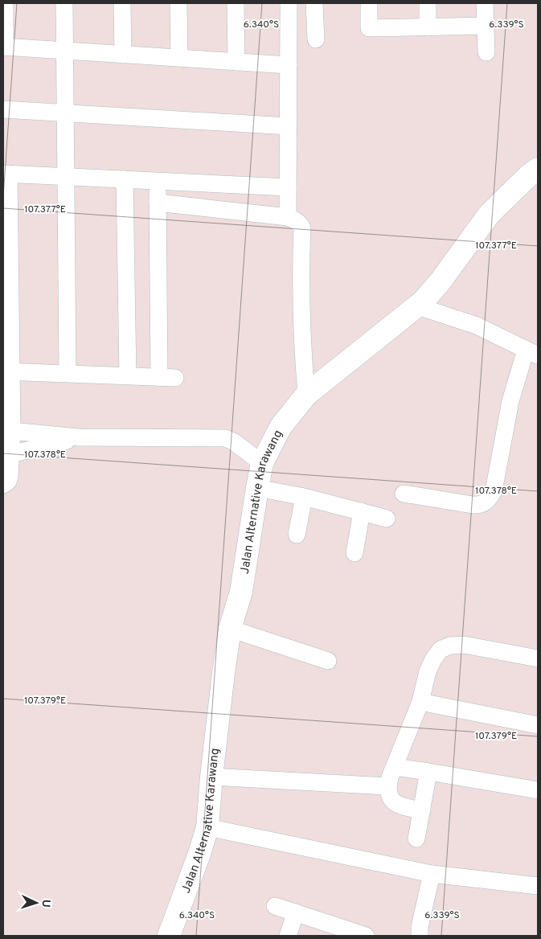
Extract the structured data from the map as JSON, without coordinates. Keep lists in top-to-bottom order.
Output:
{
  "streets": {
    "street": ["Jalan Alternative Karawang"]
  },
  "north": "right",
  "coordinates": [
    "6.340°S",
    "6.339°S",
    "107.377°E",
    "107.378°E",
    "107.379°E"
  ]
}
